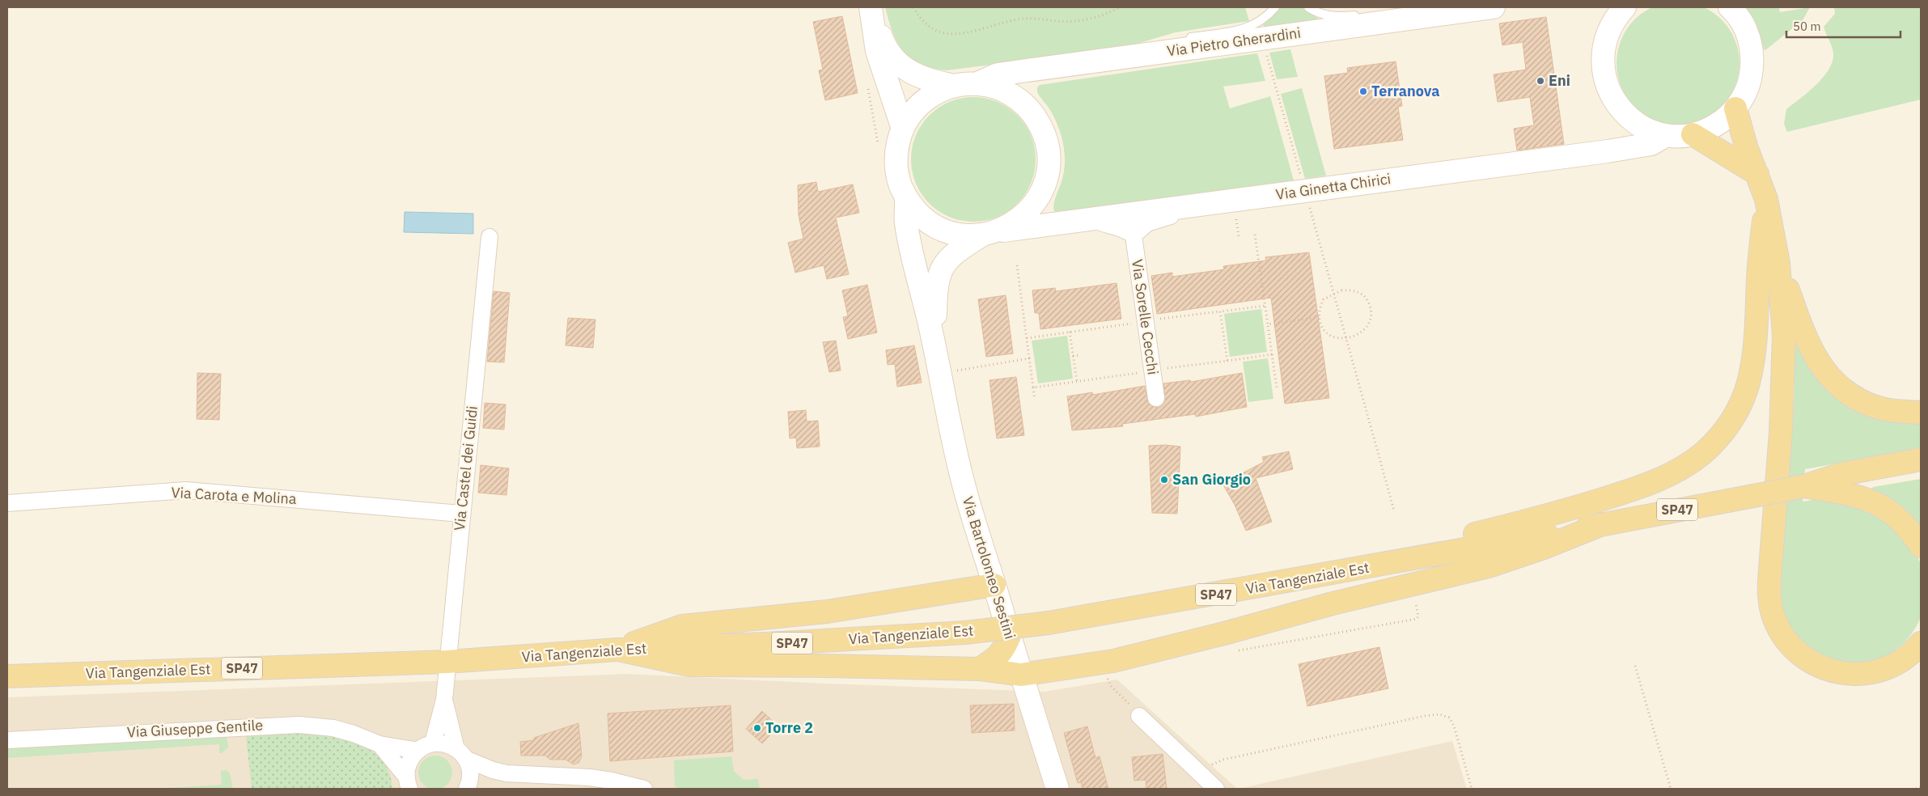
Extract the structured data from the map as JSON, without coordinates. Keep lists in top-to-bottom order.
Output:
{
  "streets": {
    "main road": [
      "Via Pietro Gherardini",
      "Via Ginetta Chirici",
      "SP47",
      "Via Bartolomeo Sestini",
      "Via Tangenziale Est"
    ],
    "street": [
      "Via Sorelle Cecchi",
      "Via Castel dei Guidi",
      "Via Carota e Molina",
      "Via Giuseppe Gentile"
    ]
  },
  "crossings": [
    ["Via Castel dei Guidi", "Via Carota e Molina"],
    ["Via Castel dei Guidi", "Via Tangenziale Est"]
  ],
  "places": [
    "Eni",
    "Terranova",
    "San Giorgio",
    "Torre 2"
  ],
  "scale_bar": "50 m"
}
